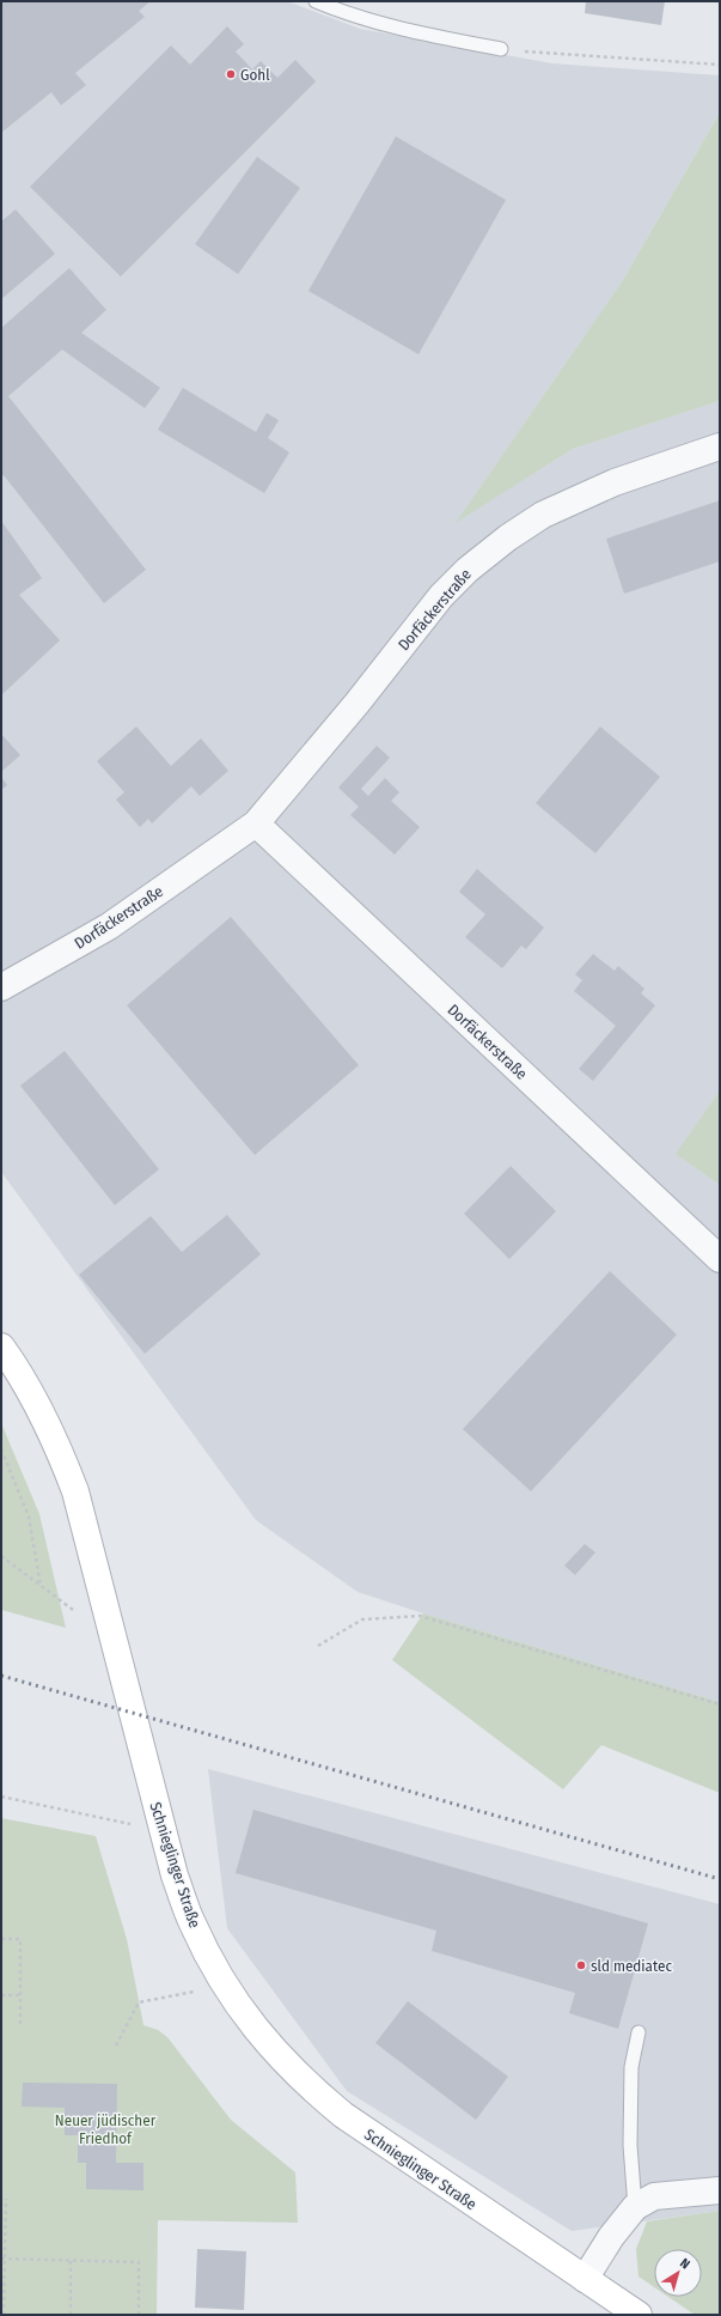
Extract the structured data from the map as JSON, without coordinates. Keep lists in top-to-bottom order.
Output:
{
  "streets": {
    "main road": ["Schnieglinger Straße"],
    "street": ["Dorfäckerstraße"]
  },
  "parks": ["Neuer jüdischer Friedhof"],
  "places": ["Gohl", "sld mediatec"],
  "north": "top right"
}
